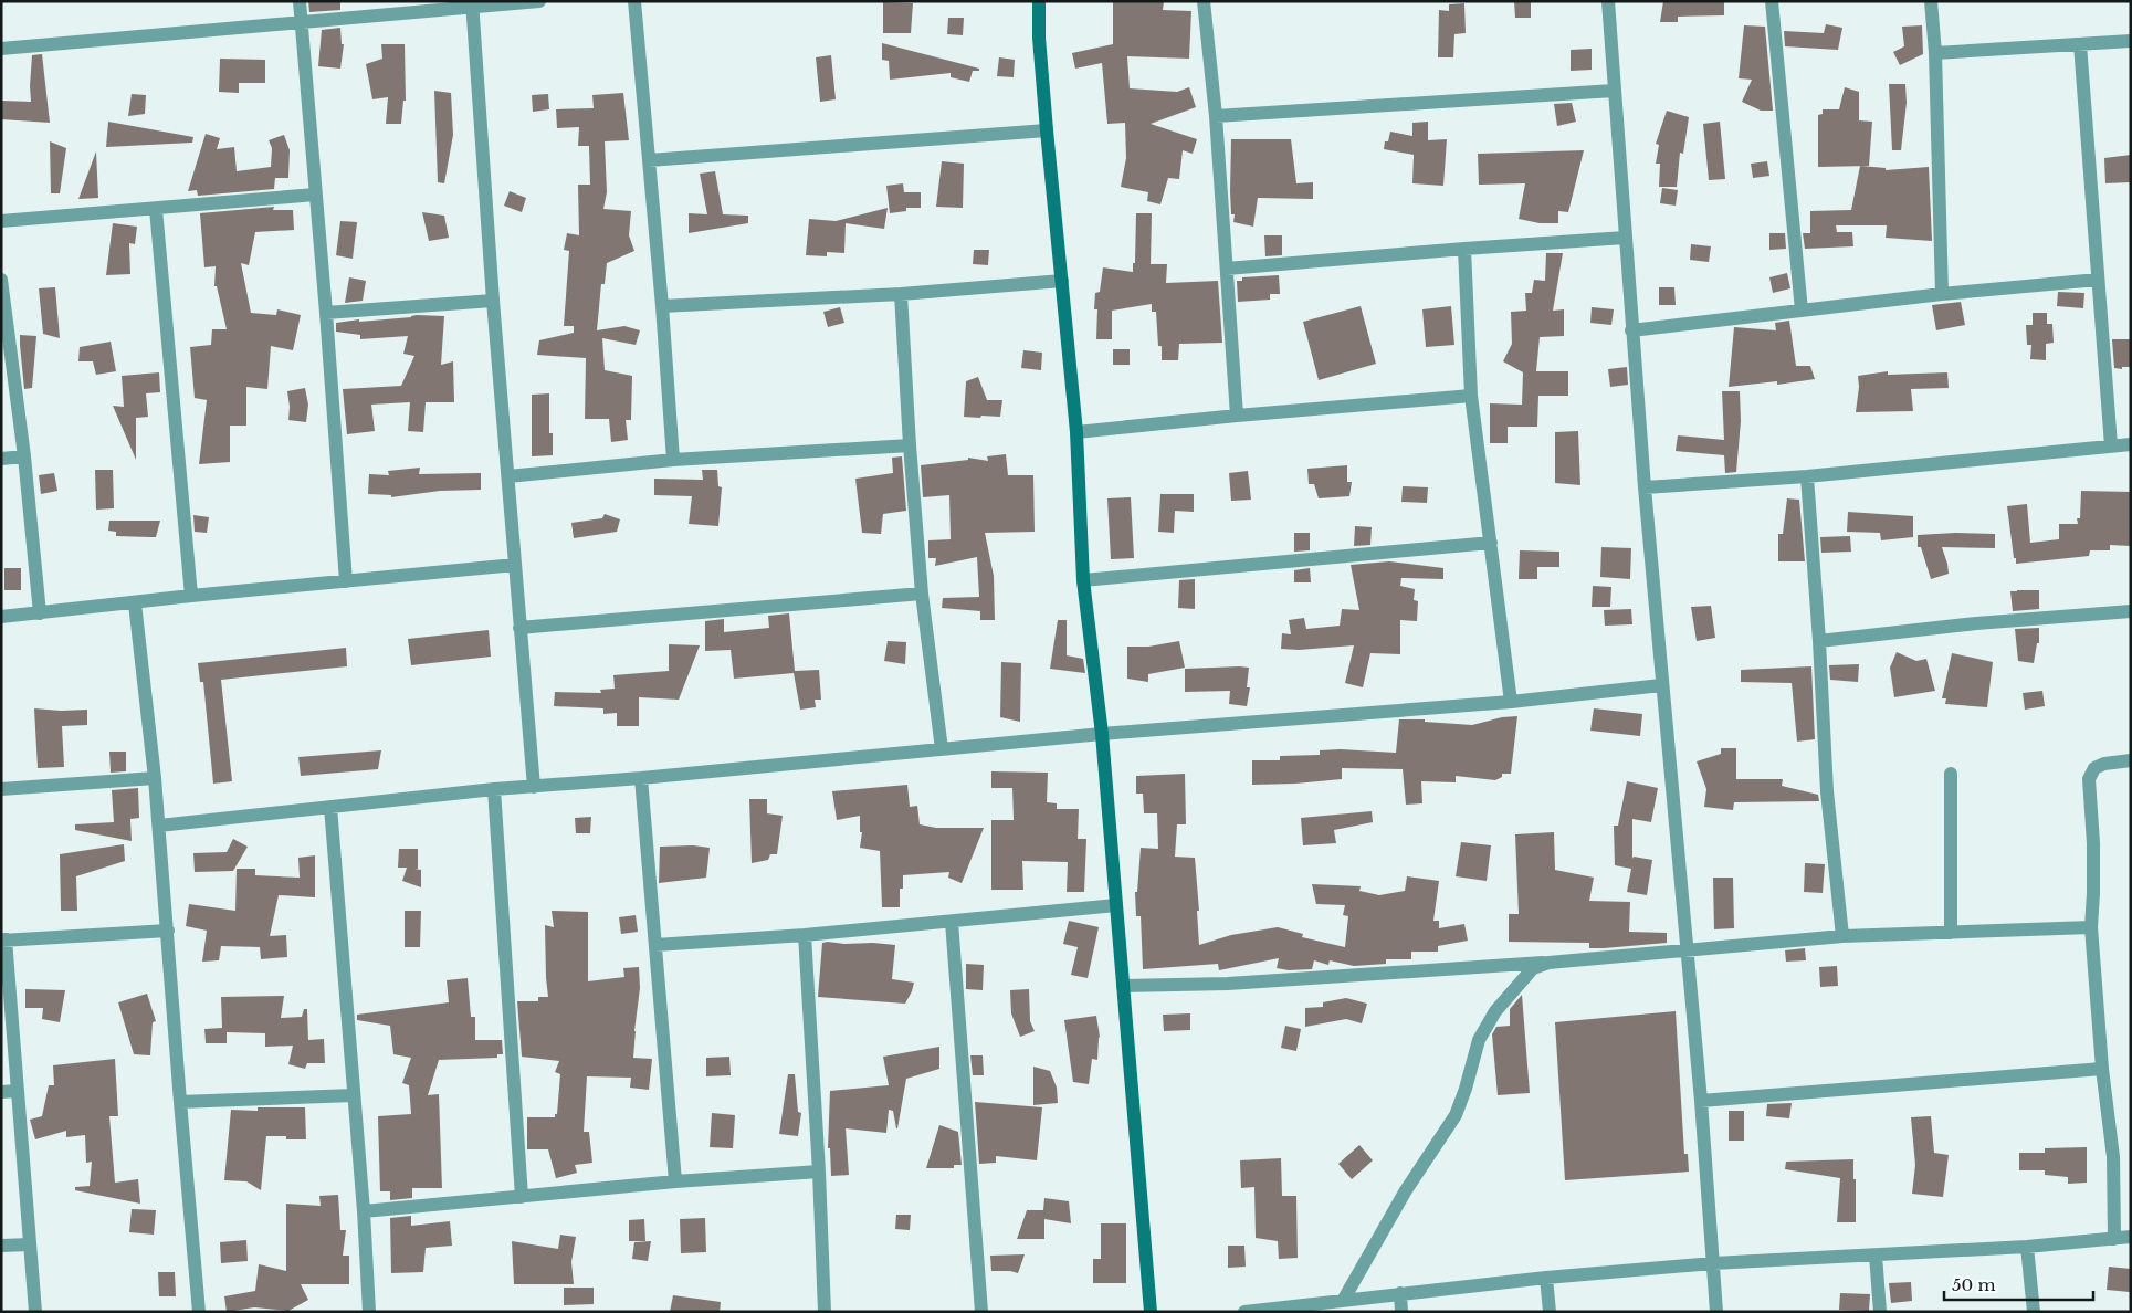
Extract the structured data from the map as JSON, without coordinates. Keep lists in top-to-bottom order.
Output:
{
  "scale_bar": "50 m"
}
